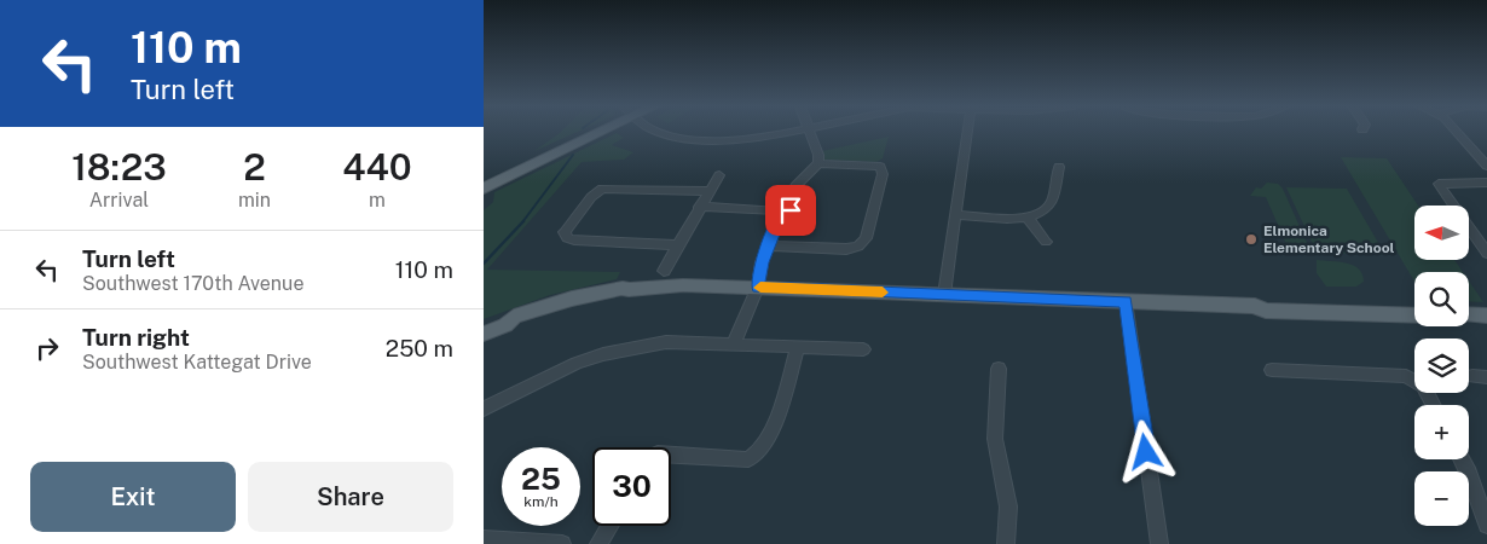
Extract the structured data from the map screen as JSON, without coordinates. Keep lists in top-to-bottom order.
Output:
{
  "places": ["Elmonica Elementary School"],
  "north": "left",
  "page": {
    "turn": ["110 m", "Turn left"],
    "eta": [
      "18:23",
      "Arrival",
      "2",
      "min",
      "440",
      "m"
    ],
    "map_buttons": ["+", "−"],
    "list": [
      {
        "name": "Turn left",
        "note": "Southwest 170th Avenue",
        "value": "110 m"
      },
      {
        "name": "Turn right",
        "note": "Southwest Kattegat Drive",
        "value": "250 m"
      }
    ],
    "speed": "25 km/h",
    "limit": "30",
    "buttons": ["Exit", "Share"]
  }
}
